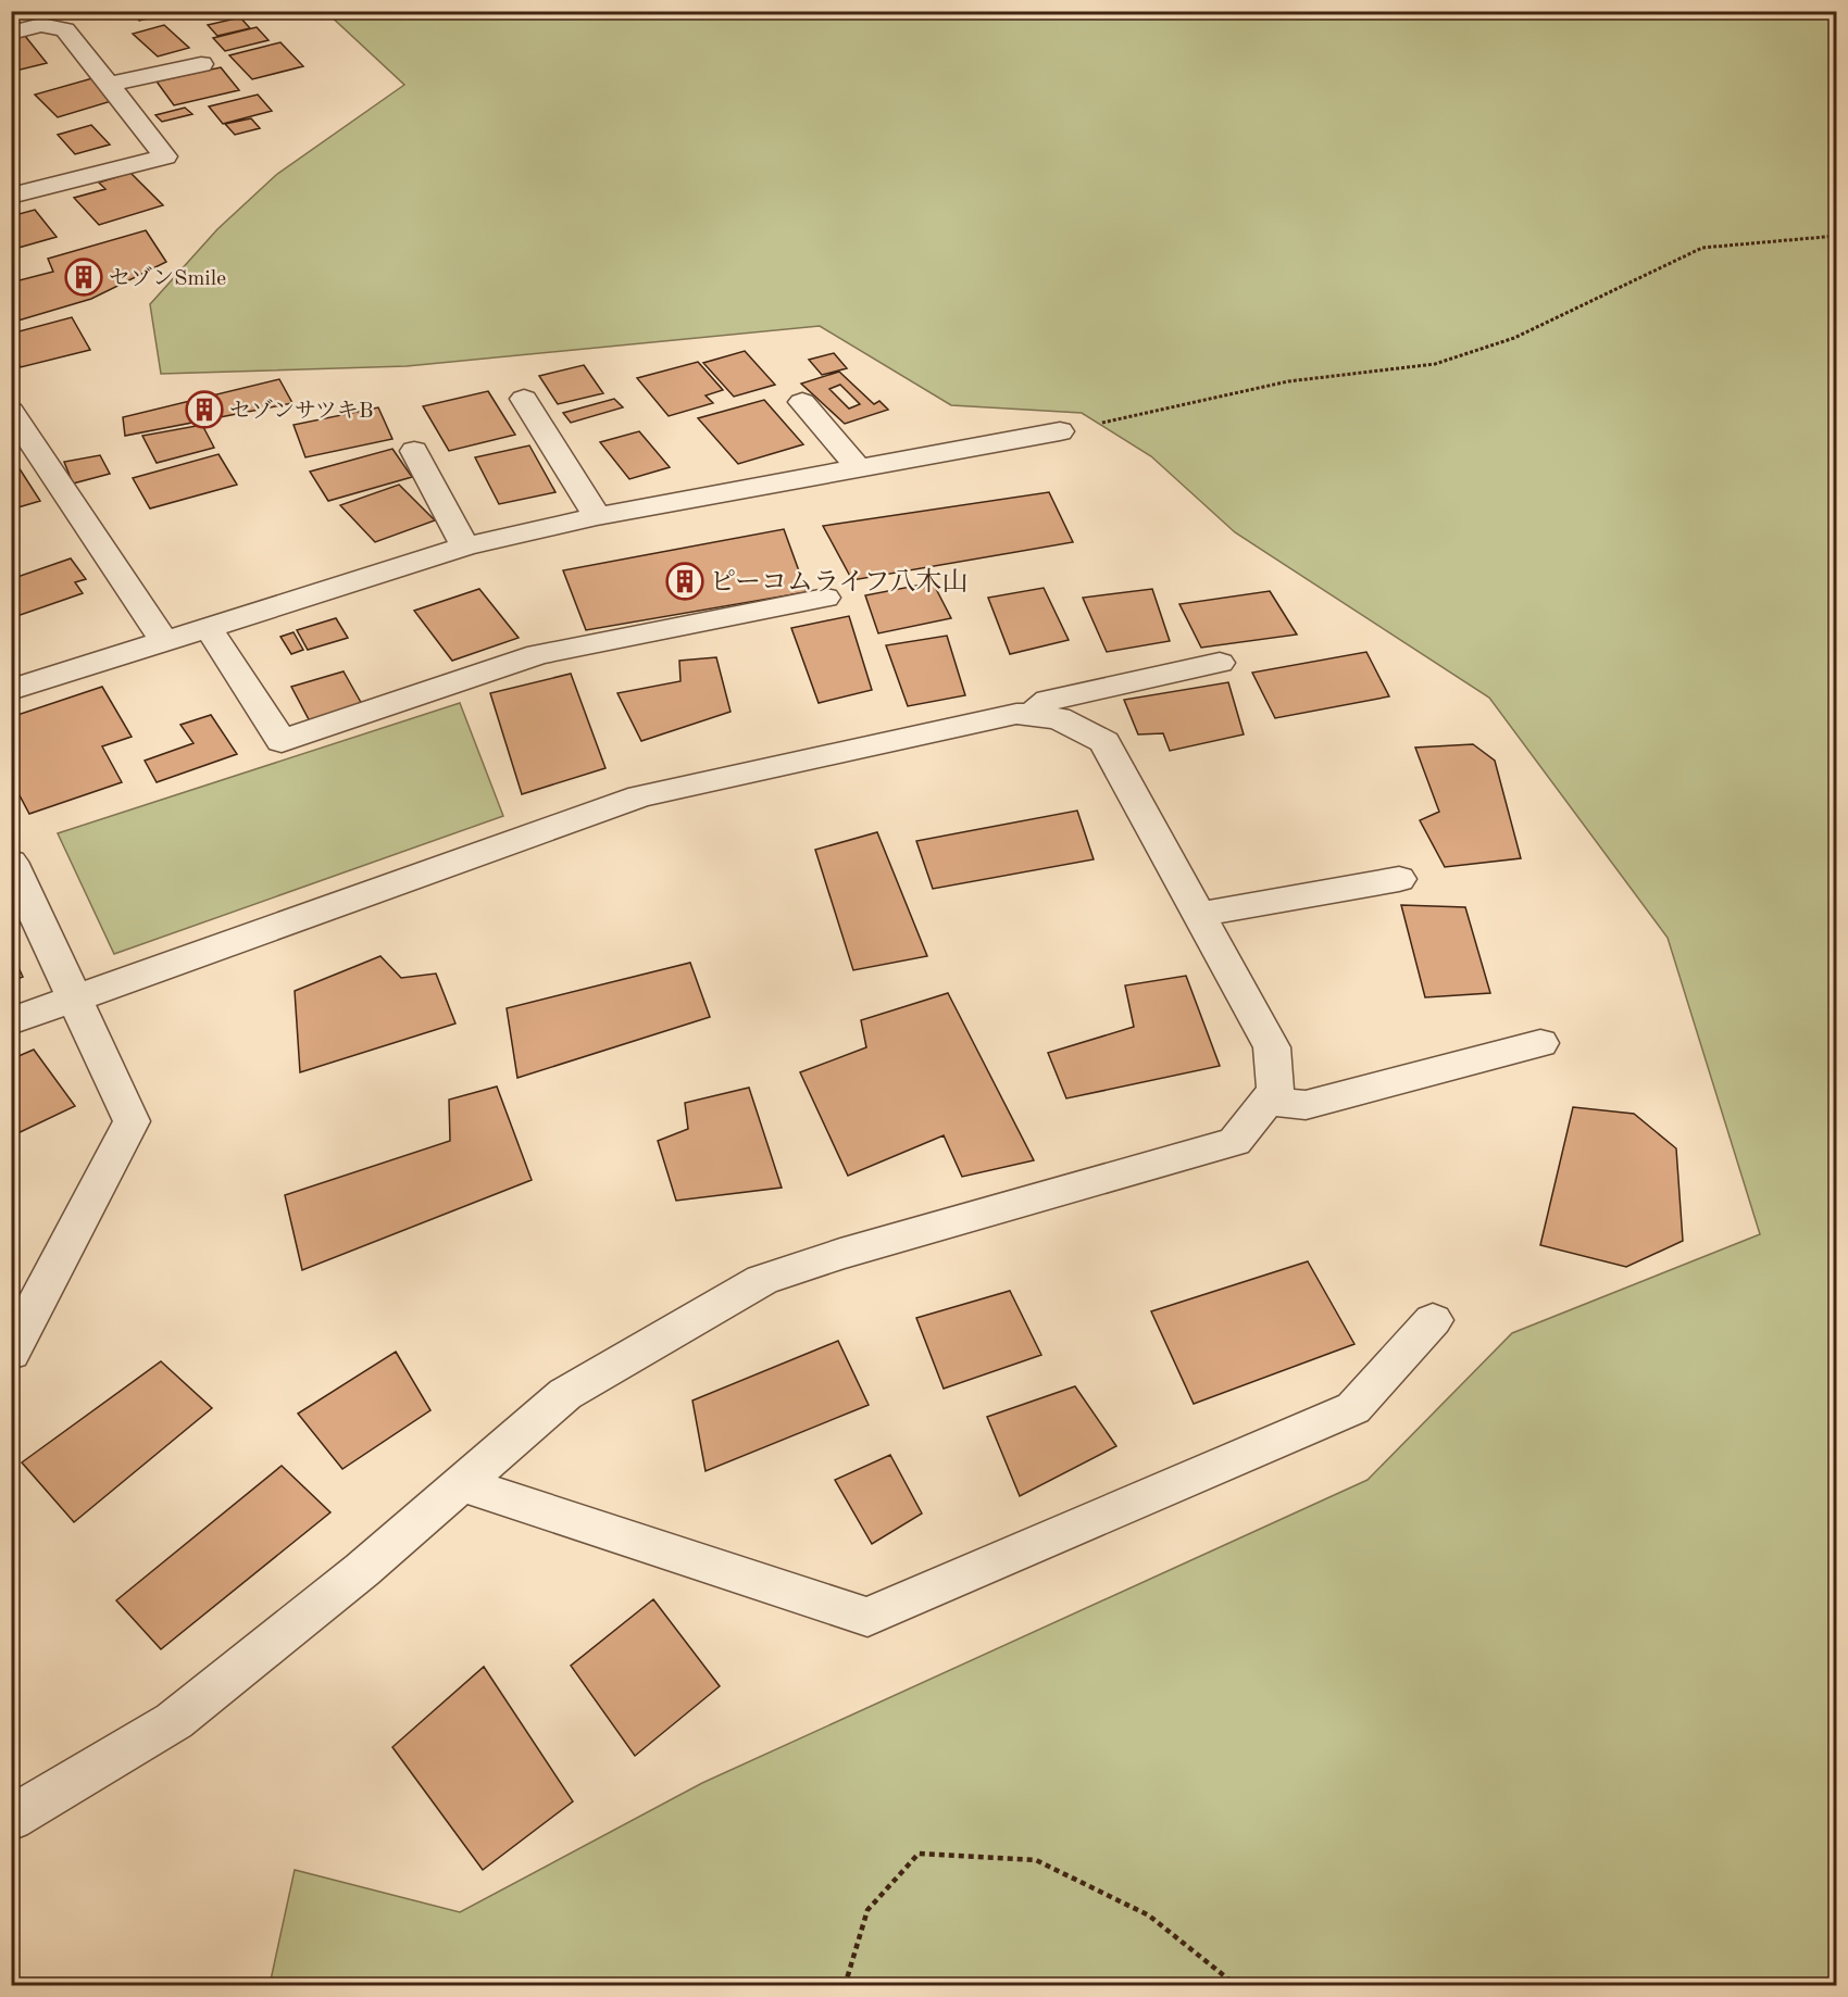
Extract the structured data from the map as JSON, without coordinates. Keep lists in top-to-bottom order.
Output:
{
  "places": {
    "building": ["セゾンSmile", "セゾンサツキB", "ピーコムライフ八木山"]
  }
}
